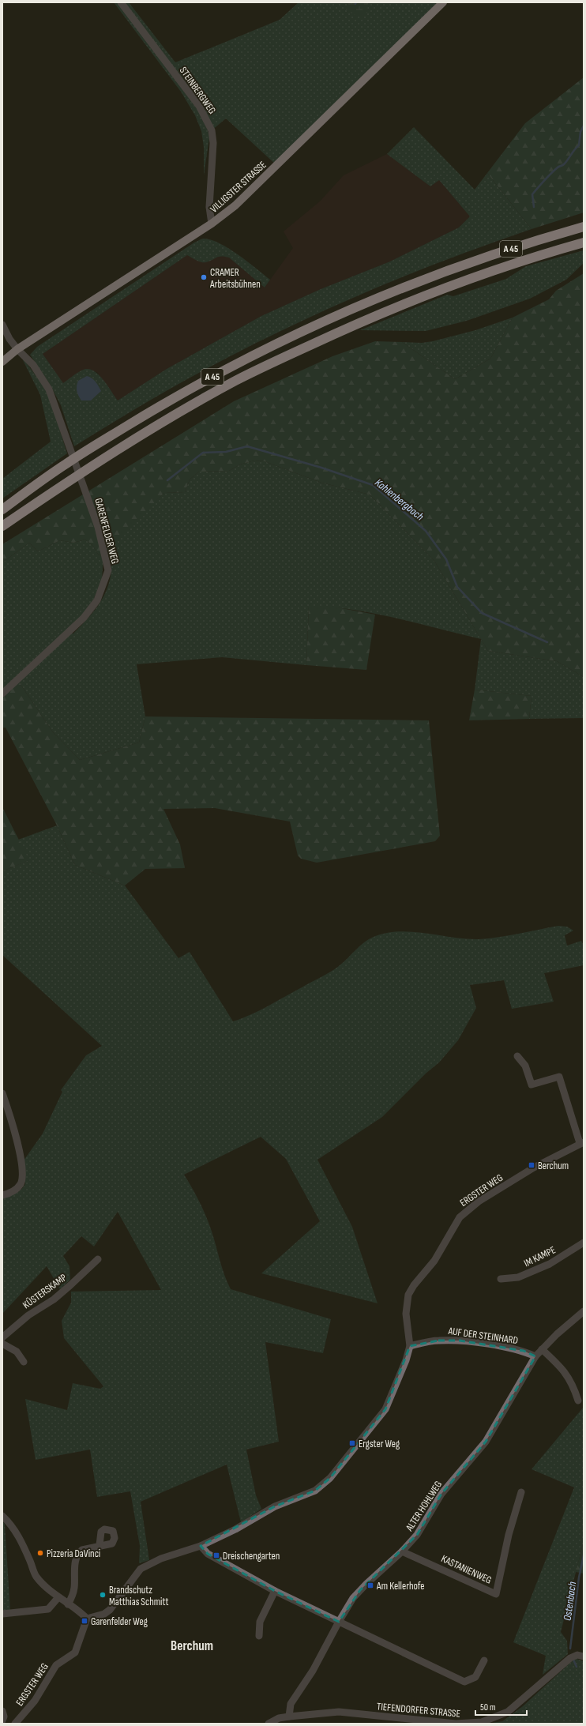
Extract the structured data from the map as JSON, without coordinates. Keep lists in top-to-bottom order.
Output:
{
  "streets": {
    "highway": ["A 45"],
    "main road": ["VILLIGSTER STRASSE"],
    "street": [
      "STEINBERGWEG",
      "GARENFELDER WEG",
      "ERGSTER WEG",
      "IM KAMPE",
      "KÜSTERSKAMP",
      "AUF DER STEINHARD",
      "ALTER HOHLWEG",
      "KASTANIENWEG",
      "TIEFENDORFER STRASSE"
    ]
  },
  "crossings": [
    ["STEINBERGWEG", "VILLIGSTER STRASSE"],
    ["VILLIGSTER STRASSE", "GARENFELDER WEG"],
    ["ERGSTER WEG", "AUF DER STEINHARD"],
    ["AUF DER STEINHARD", "ALTER HOHLWEG"],
    ["ALTER HOHLWEG", "KASTANIENWEG"],
    ["ALTER HOHLWEG", "TIEFENDORFER STRASSE"]
  ],
  "districts": ["Berchum"],
  "water": ["Kahlenbergbach", "Ostenbach"],
  "places": {
    "other": ["CRAMER Arbeitsbühnen", "Pizzeria DaVinci", "Brandschutz Matthias Schmitt"],
    "transit": [
      "Berchum",
      "Ergster Weg",
      "Dreischengarten",
      "Am Kellerhofe",
      "Garenfelder Weg"
    ]
  },
  "scale_bar": "50 m"
}
